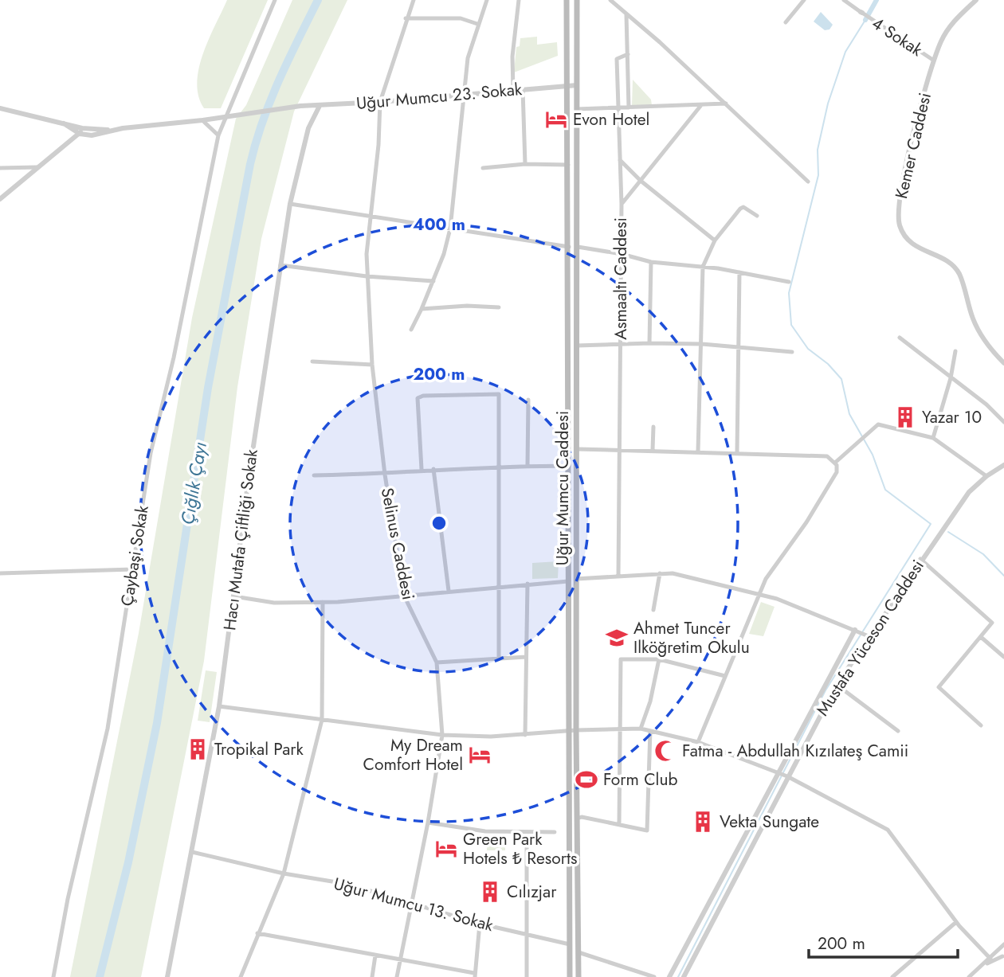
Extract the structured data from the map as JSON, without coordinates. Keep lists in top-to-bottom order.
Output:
{
  "streets": {
    "main road": ["Uğur Mumcu Caddesi"],
    "street": [
      "4 Sokak",
      "Uğur Mumcu 23. Sokak",
      "Kemer Caddesi",
      "Asmaaltı Caddesi",
      "Hacı Mutafa Çiftliği Sokak",
      "Selinus Caddesi",
      "Çaybaşi Sokak",
      "Mustafa Yüceson Caddesi",
      "Uğur Mumcu 13. Sokak"
    ]
  },
  "crossings": [
    ["4 Sokak", "Kemer Caddesi"],
    ["Uğur Mumcu 23. Sokak", "Uğur Mumcu Caddesi"],
    ["Uğur Mumcu 23. Sokak", "Hacı Mutafa Çiftliği Sokak"],
    ["Uğur Mumcu 23. Sokak", "Selinus Caddesi"],
    ["Uğur Mumcu 23. Sokak", "Çaybaşi Sokak"],
    ["Uğur Mumcu Caddesi", "Uğur Mumcu 13. Sokak"],
    ["Hacı Mutafa Çiftliği Sokak", "Uğur Mumcu 13. Sokak"],
    ["Selinus Caddesi", "Uğur Mumcu 13. Sokak"]
  ],
  "water": ["Çığlık Çayı"],
  "places": {
    "hotel": ["Evon Hotel", "My Dream Comfort Hotel", "Green Park Hotels ₺ Resorts"],
    "building": [
      "Yazar 10",
      "Tropikal Park",
      "Vekta Sungate",
      "Cılızjar"
    ],
    "school or university": ["Ahmet Tuncer Ilköğretim Okulu"],
    "mosque": ["Fatma - Abdullah Kızılateş Camii"],
    "sports": ["Form Club"]
  },
  "scale_bar": "200 m",
  "rings": ["400 m", "200 m"]
}
